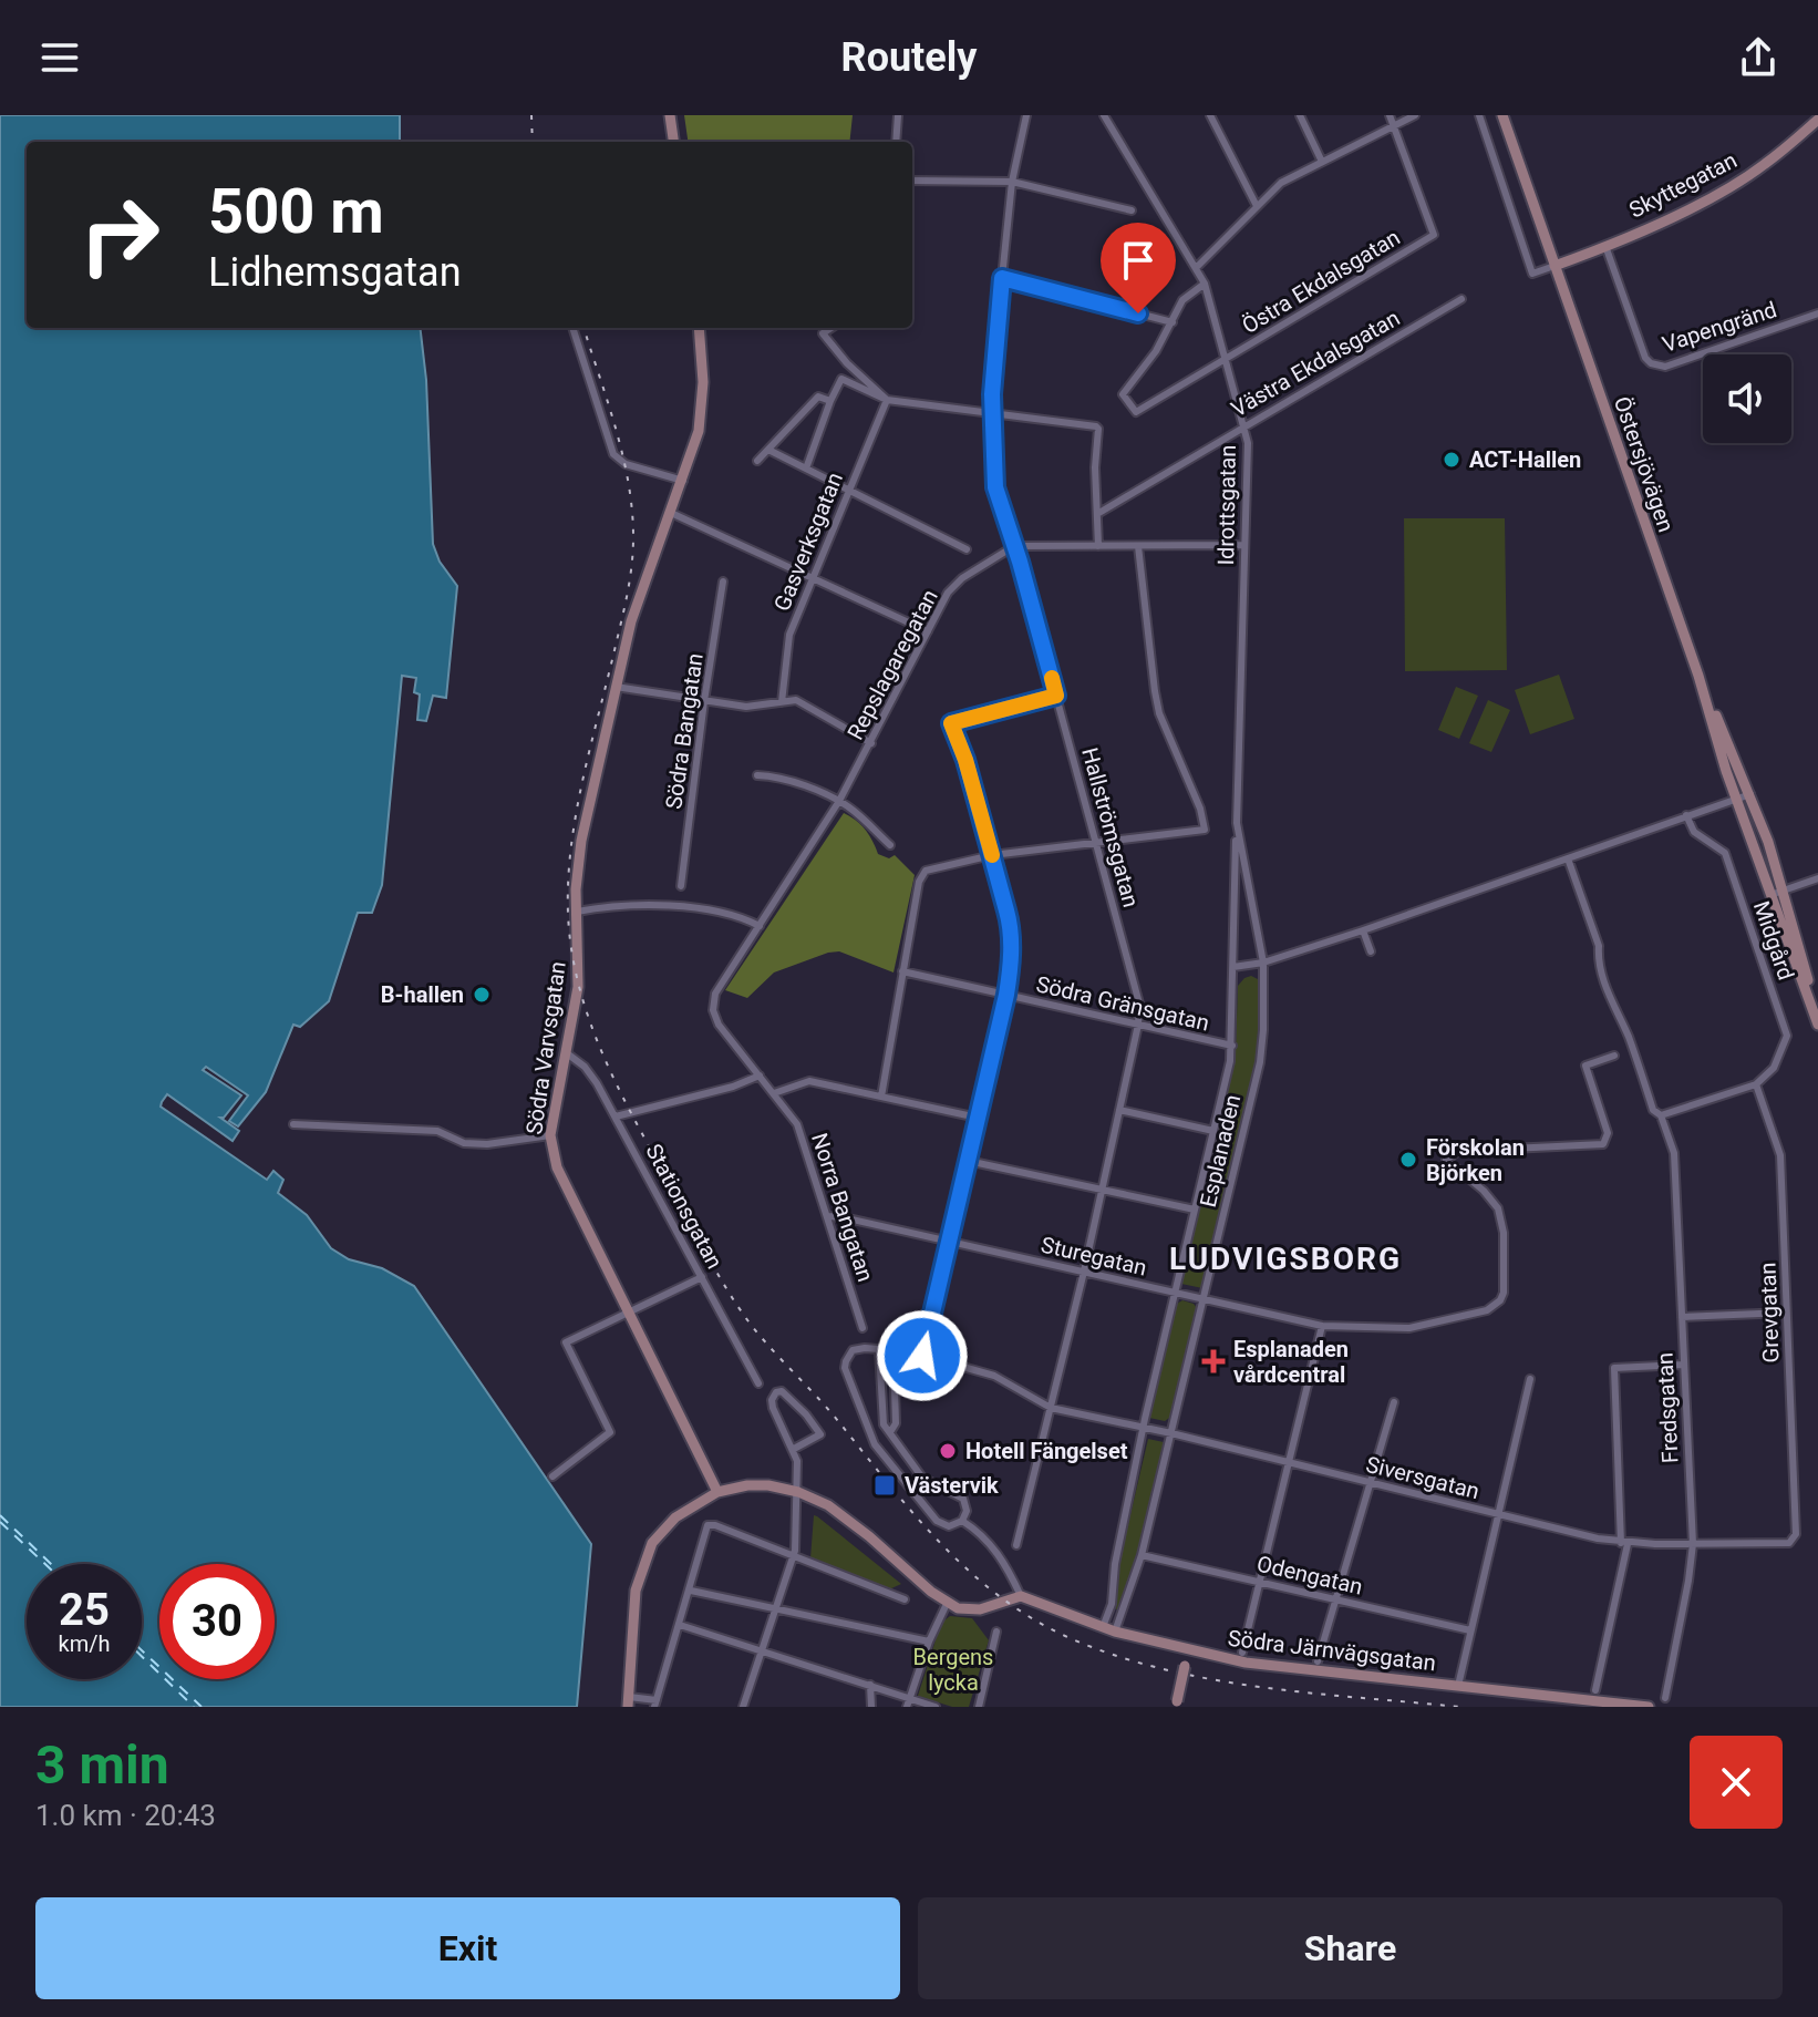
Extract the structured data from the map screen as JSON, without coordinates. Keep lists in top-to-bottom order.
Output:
{
  "streets": {
    "street": [
      "Skyttegatan",
      "Östra Ekdalsgatan",
      "Vapengränd",
      "Västra Ekdalsgatan",
      "Östersjövägen",
      "Idrottsgatan",
      "Gasverksgatan",
      "Repslagaregatan",
      "Södra Bangatan",
      "Hallströmsgatan",
      "Midgård",
      "Södra Gränsgatan",
      "Södra Varvsgatan",
      "Esplanaden",
      "Stationsgatan",
      "Norra Bangatan",
      "Sturegatan",
      "Grevgatan",
      "Fredsgatan",
      "Siversgatan",
      "Odengatan",
      "Södra Järnvägsgatan"
    ]
  },
  "crossings": [
    ["Skyttegatan", "Vapengränd"],
    ["Skyttegatan", "Östersjövägen"],
    ["Östra Ekdalsgatan", "Idrottsgatan"],
    ["Västra Ekdalsgatan", "Idrottsgatan"],
    ["Idrottsgatan", "Esplanaden"],
    ["Repslagaregatan", "Hallströmsgatan"],
    ["Repslagaregatan", "Norra Bangatan"],
    ["Hallströmsgatan", "Södra Gränsgatan"],
    ["Hallströmsgatan", "Sturegatan"],
    ["Hallströmsgatan", "Siversgatan"],
    ["Midgård", "Grevgatan"],
    ["Södra Gränsgatan", "Esplanaden"],
    ["Södra Varvsgatan", "Stationsgatan"],
    ["Esplanaden", "Sturegatan"],
    ["Esplanaden", "Siversgatan"],
    ["Esplanaden", "Odengatan"],
    ["Esplanaden", "Södra Järnvägsgatan"],
    ["Norra Bangatan", "Sturegatan"],
    ["Grevgatan", "Siversgatan"],
    ["Fredsgatan", "Siversgatan"]
  ],
  "districts": ["LUDVIGSBORG"],
  "parks": ["Bergens lycka"],
  "places": {
    "other": [
      "ACT-Hallen",
      "B-hallen",
      "Förskolan Björken",
      "Hotell Fängelset"
    ],
    "health": ["Esplanaden vårdcentral"],
    "transit": ["Västervik"]
  },
  "page": {
    "header": "Routely",
    "turn": ["500 m", "Lidhemsgatan"],
    "speed": "25 km/h",
    "limit": "30",
    "heading": ["3 min", "1.0 km · 20:43"],
    "buttons": ["Exit", "Share"]
  }
}
